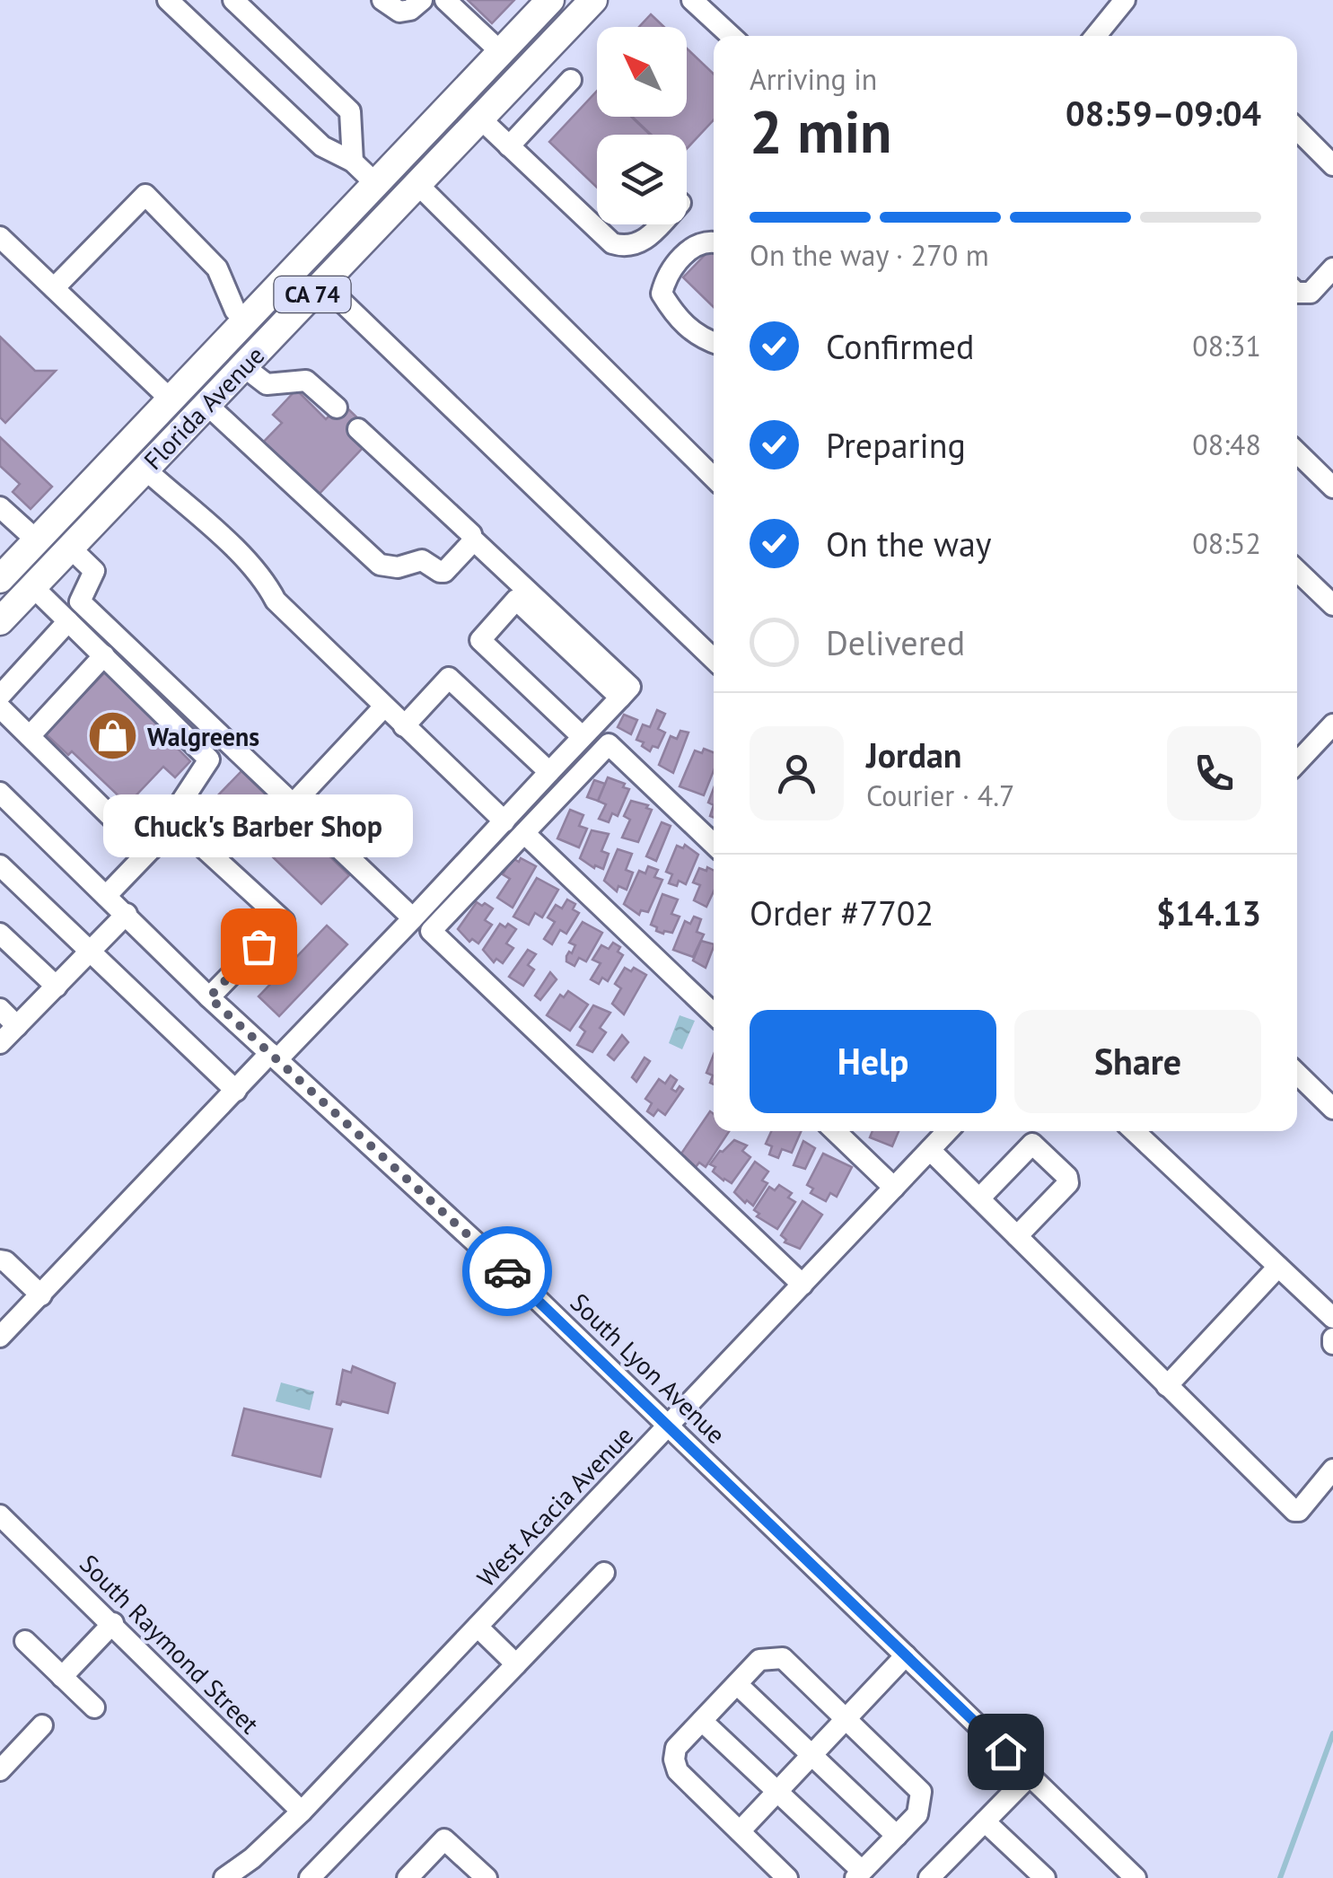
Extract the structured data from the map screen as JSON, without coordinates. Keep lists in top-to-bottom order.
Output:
{
  "streets": {
    "main road": ["CA 74", "Florida Avenue"],
    "street": ["South Lyon Avenue", "West Acacia Avenue", "South Raymond Street"]
  },
  "crossings": [
    ["South Lyon Avenue", "West Acacia Avenue"],
    ["West Acacia Avenue", "South Raymond Street"]
  ],
  "places": {
    "shop": ["Walgreens"],
    "other": ["Chuck's Barber Shop"]
  },
  "north": "top left",
  "page": {
    "heading": ["2 min", "Arriving in", "08:59–09:04"],
    "panel": [
      "Jordan",
      "Courier · 4.7",
      "Order #7702",
      "$14.13"
    ],
    "bar": "On the way · 270 m",
    "list": [
      ["Confirmed", "08:31"],
      ["Preparing", "08:48"],
      ["On the way", "08:52"],
      "Delivered"
    ],
    "bubble": "Chuck's Barber Shop",
    "buttons": ["Help", "Share"]
  }
}
